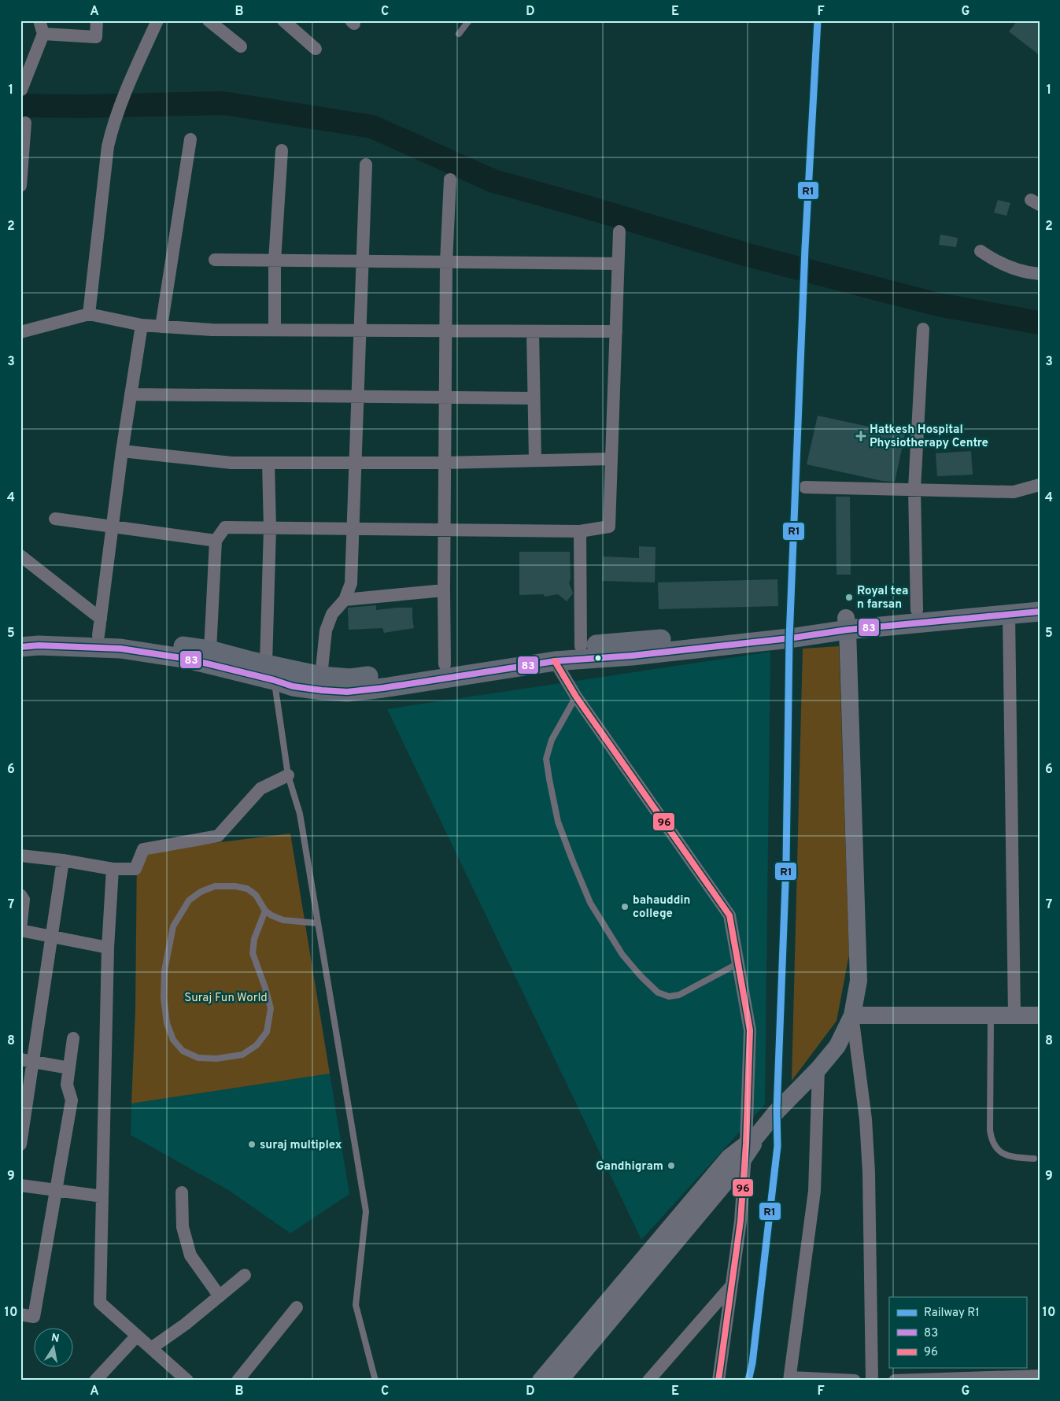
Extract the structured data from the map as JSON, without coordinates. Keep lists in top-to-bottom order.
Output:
{
  "parks": ["Suraj Fun World"],
  "places": {
    "health": ["Hatkesh Hospital Physiotherapy Centre"],
    "other": [
      "Royal tea n farsan",
      "bahauddin college",
      "suraj multiplex",
      "Gandhigram"
    ]
  },
  "lines": ["rail line R1", "transit line 83", "transit line 96"],
  "legend": ["Railway R1", "83", "96"],
  "north": "top",
  "grid": {
    "columns": [
      "A",
      "B",
      "C",
      "D",
      "E",
      "F",
      "G"
    ],
    "rows": [
      "1",
      "2",
      "3",
      "4",
      "5",
      "6",
      "7",
      "8",
      "9",
      "10"
    ]
  }
}
